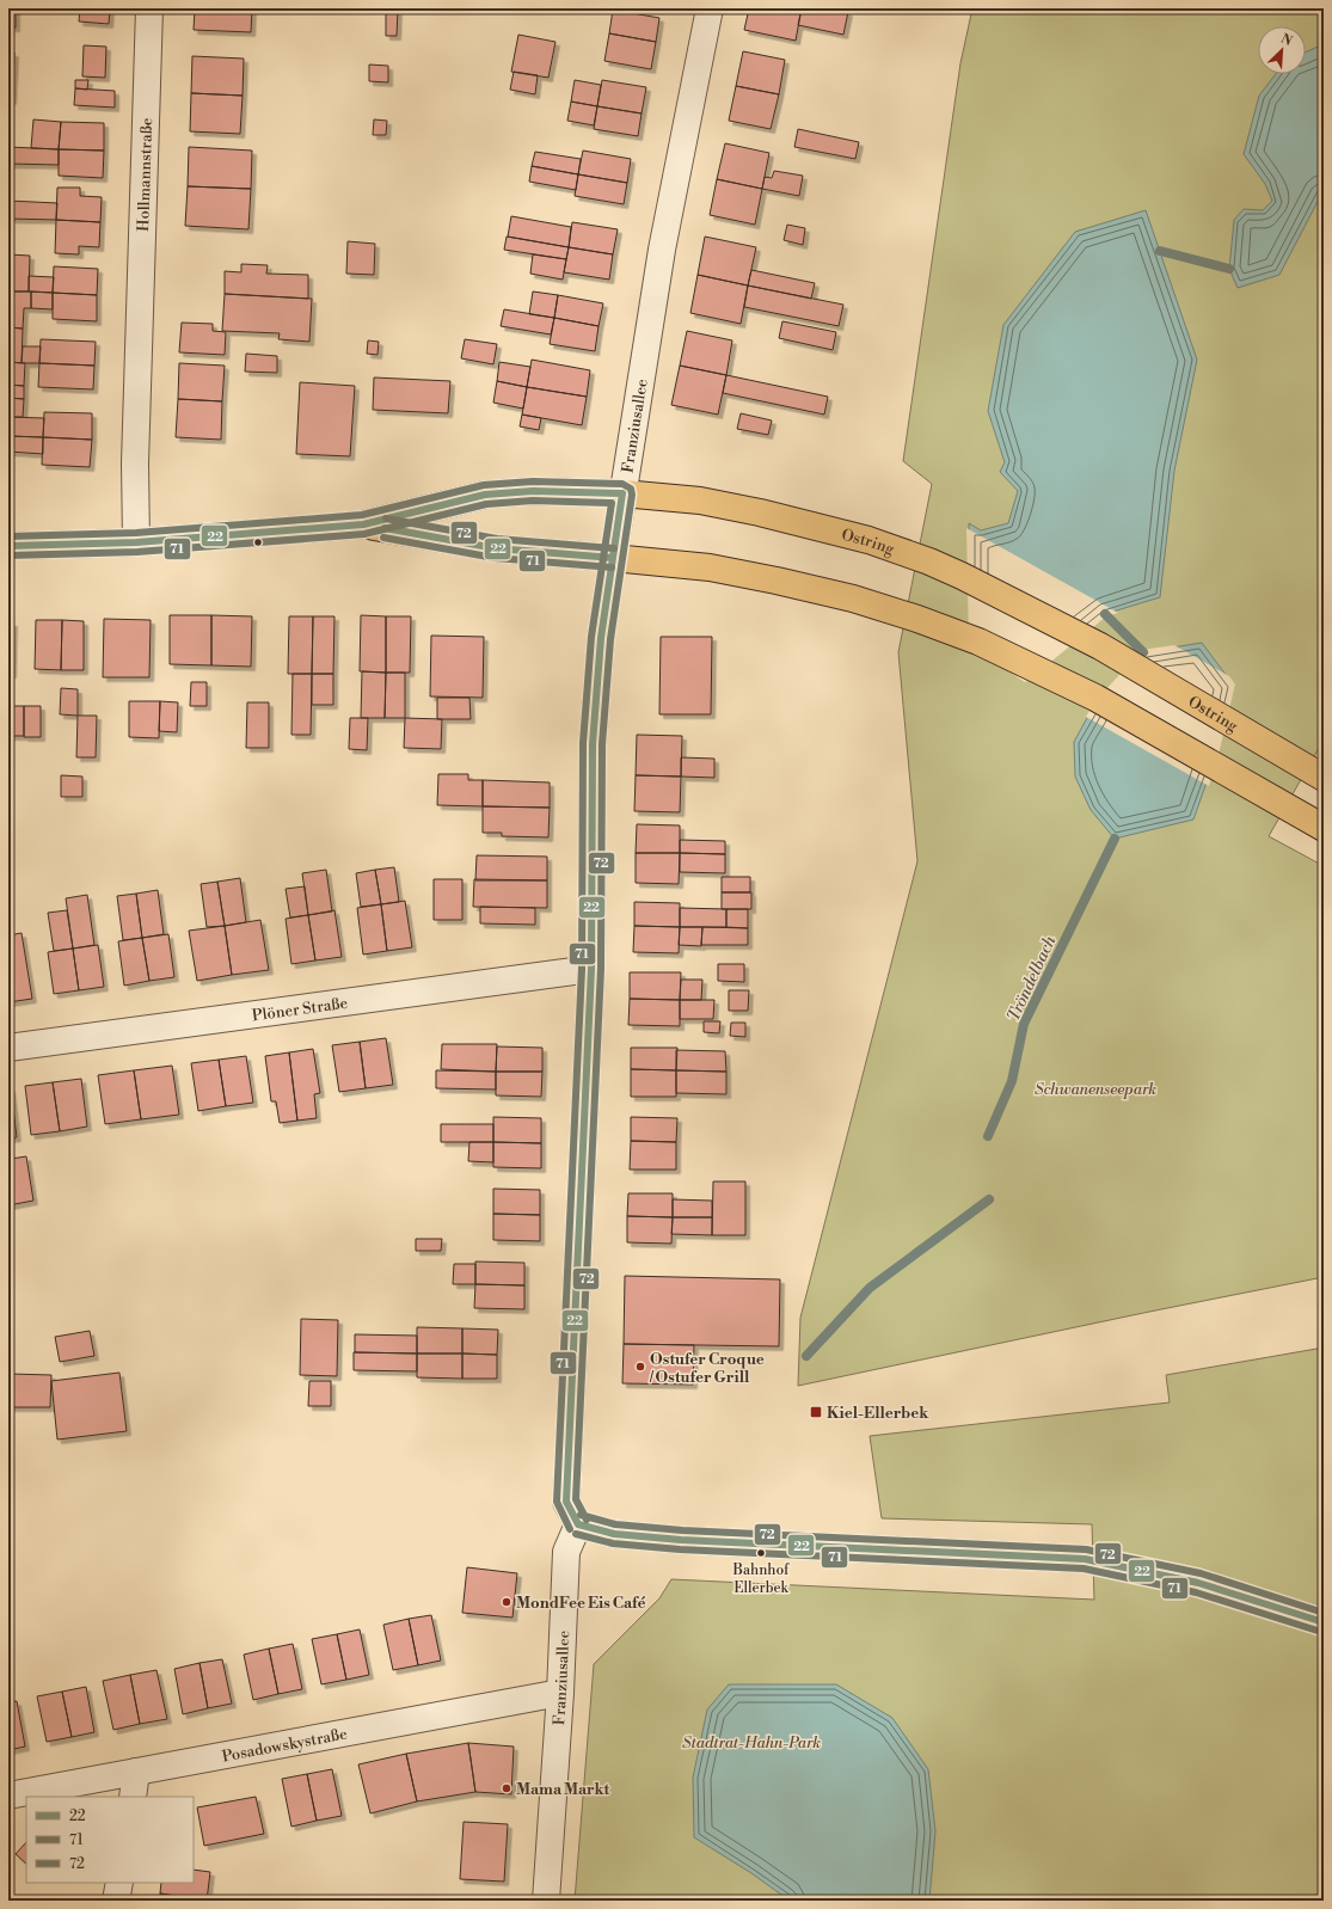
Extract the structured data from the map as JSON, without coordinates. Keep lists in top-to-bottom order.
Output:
{
  "streets": {
    "main road": ["Ostring"],
    "street": [
      "Hollmannstraße",
      "Franziusallee",
      "Plöner Straße",
      "Posadowskystraße"
    ]
  },
  "crossings": [
    ["Hollmannstraße", "Ostring"],
    ["Franziusallee", "Ostring"],
    ["Franziusallee", "Plöner Straße"],
    ["Franziusallee", "Posadowskystraße"]
  ],
  "water": ["Tröndelbach"],
  "parks": ["Schwanenseepark", "Stadtrat-Hahn-Park"],
  "places": {
    "other": [
      "Ostufer Croque / Ostufer Grill",
      "Bahnhof Ellerbek",
      "MondFee Eis Café",
      "Mama Markt"
    ],
    "transit": ["Kiel-Ellerbek"]
  },
  "lines": ["transit line 72", "transit line 22", "transit line 71"],
  "legend": ["22", "71", "72"],
  "north": "top right"
}
